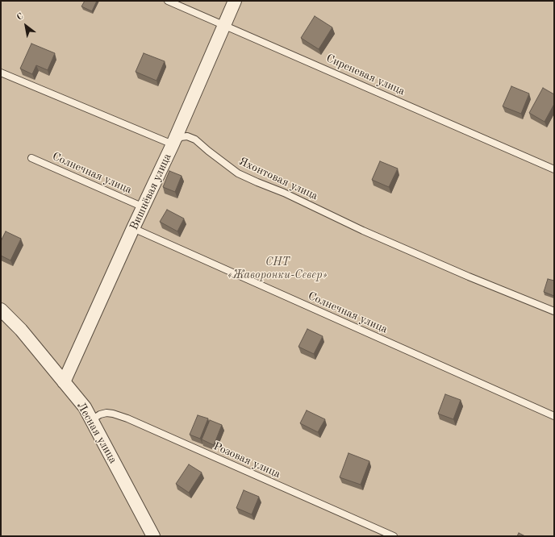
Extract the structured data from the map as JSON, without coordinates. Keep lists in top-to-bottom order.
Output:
{
  "streets": {
    "street": ["Вишнёвая улица", "Лесная улица"],
    "lane": [
      "Сиреневая улица",
      "Солнечная улица",
      "Яхонтовая улица",
      "Розовая улица"
    ]
  },
  "crossings": [
    ["Сиреневая улица", "Вишнёвая улица"],
    ["Солнечная улица", "Вишнёвая улица"],
    ["Яхонтовая улица", "Вишнёвая улица"],
    ["Вишнёвая улица", "Лесная улица"],
    ["Лесная улица", "Розовая улица"]
  ],
  "parks": ["СНТ «Жаворонки-Север»"],
  "north": "top left"
}
